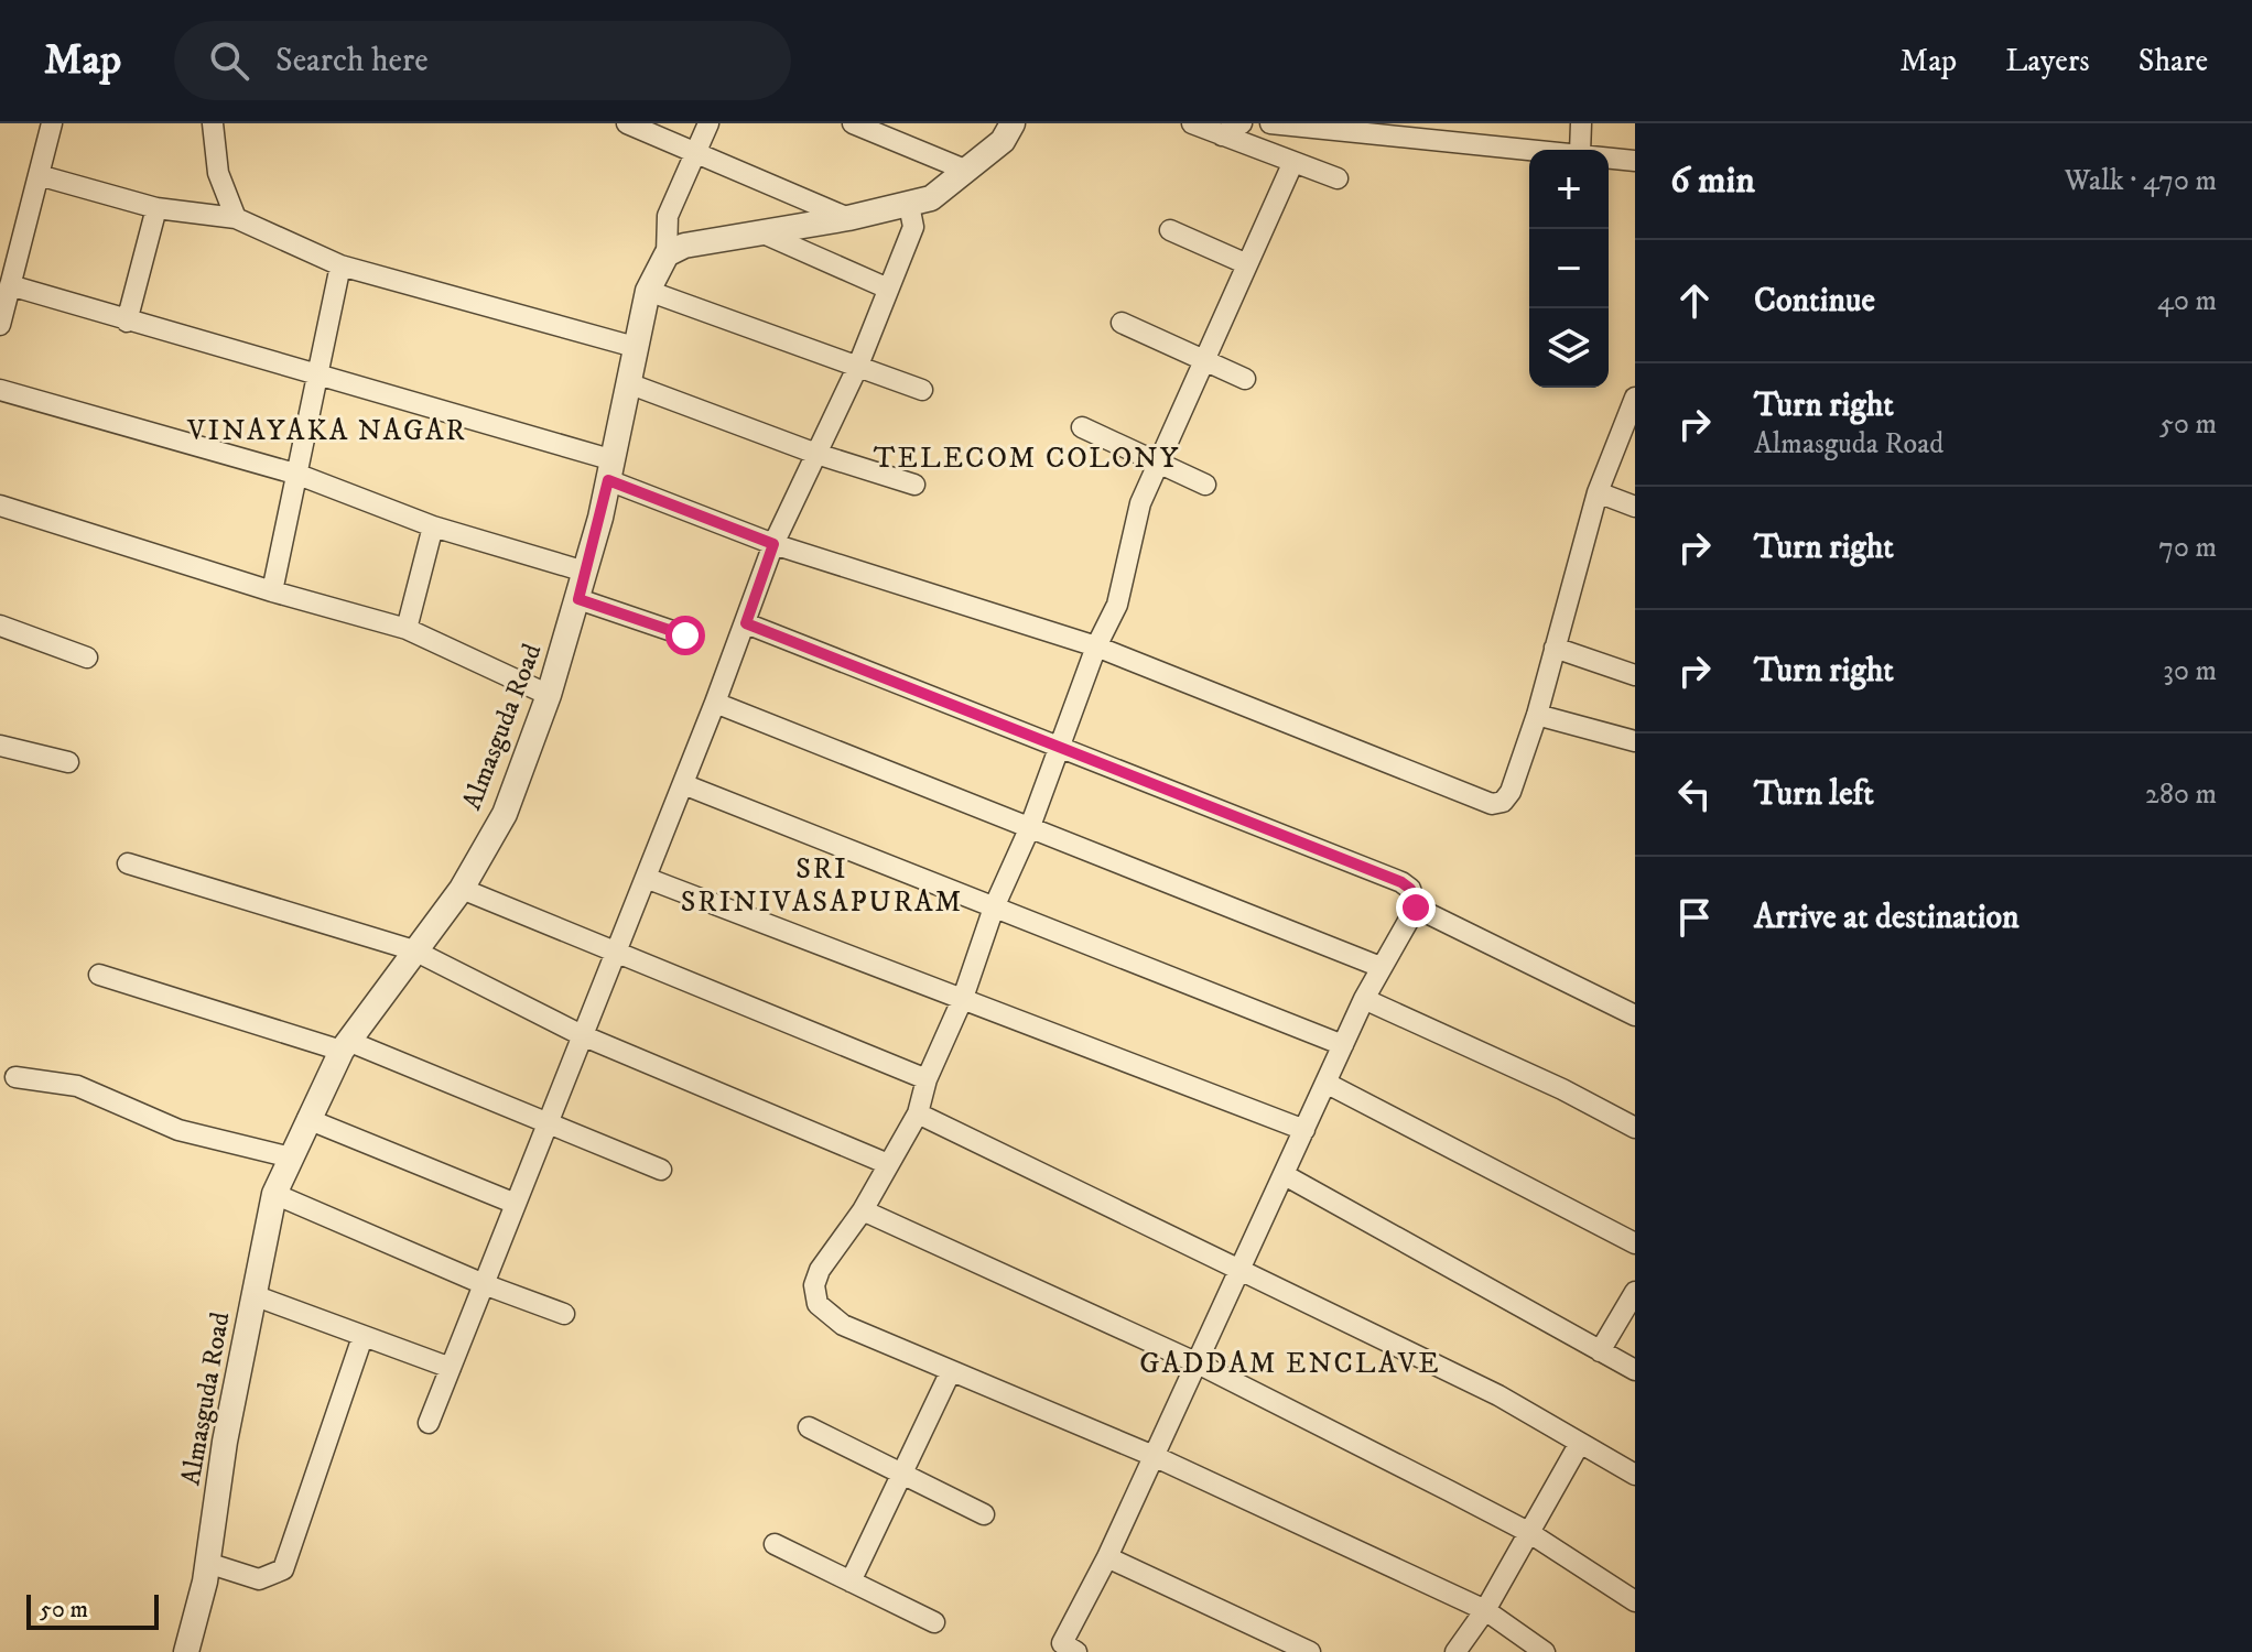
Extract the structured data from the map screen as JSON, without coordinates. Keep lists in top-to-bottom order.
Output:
{
  "streets": {
    "street": ["Almasguda Road"]
  },
  "districts": [
    "VINAYAKA NAGAR",
    "TELECOM COLONY",
    "SRI SRINIVASAPURAM",
    "GADDAM ENCLAVE"
  ],
  "scale_bar": "50 m",
  "page": {
    "header": "Map",
    "search": "Search here",
    "nav": ["Map", "Layers", "Share"],
    "heading": ["6 min", "Walk · 470 m"],
    "map_buttons": ["+", "−"],
    "list": [
      ["Continue", "40 m"],
      ["Turn right", "Almasguda Road", "50 m"],
      ["Turn right", "70 m"],
      ["Turn right", "30 m"],
      ["Turn left", "280 m"],
      "Arrive at destination"
    ],
    "scale": "50 m"
  }
}
